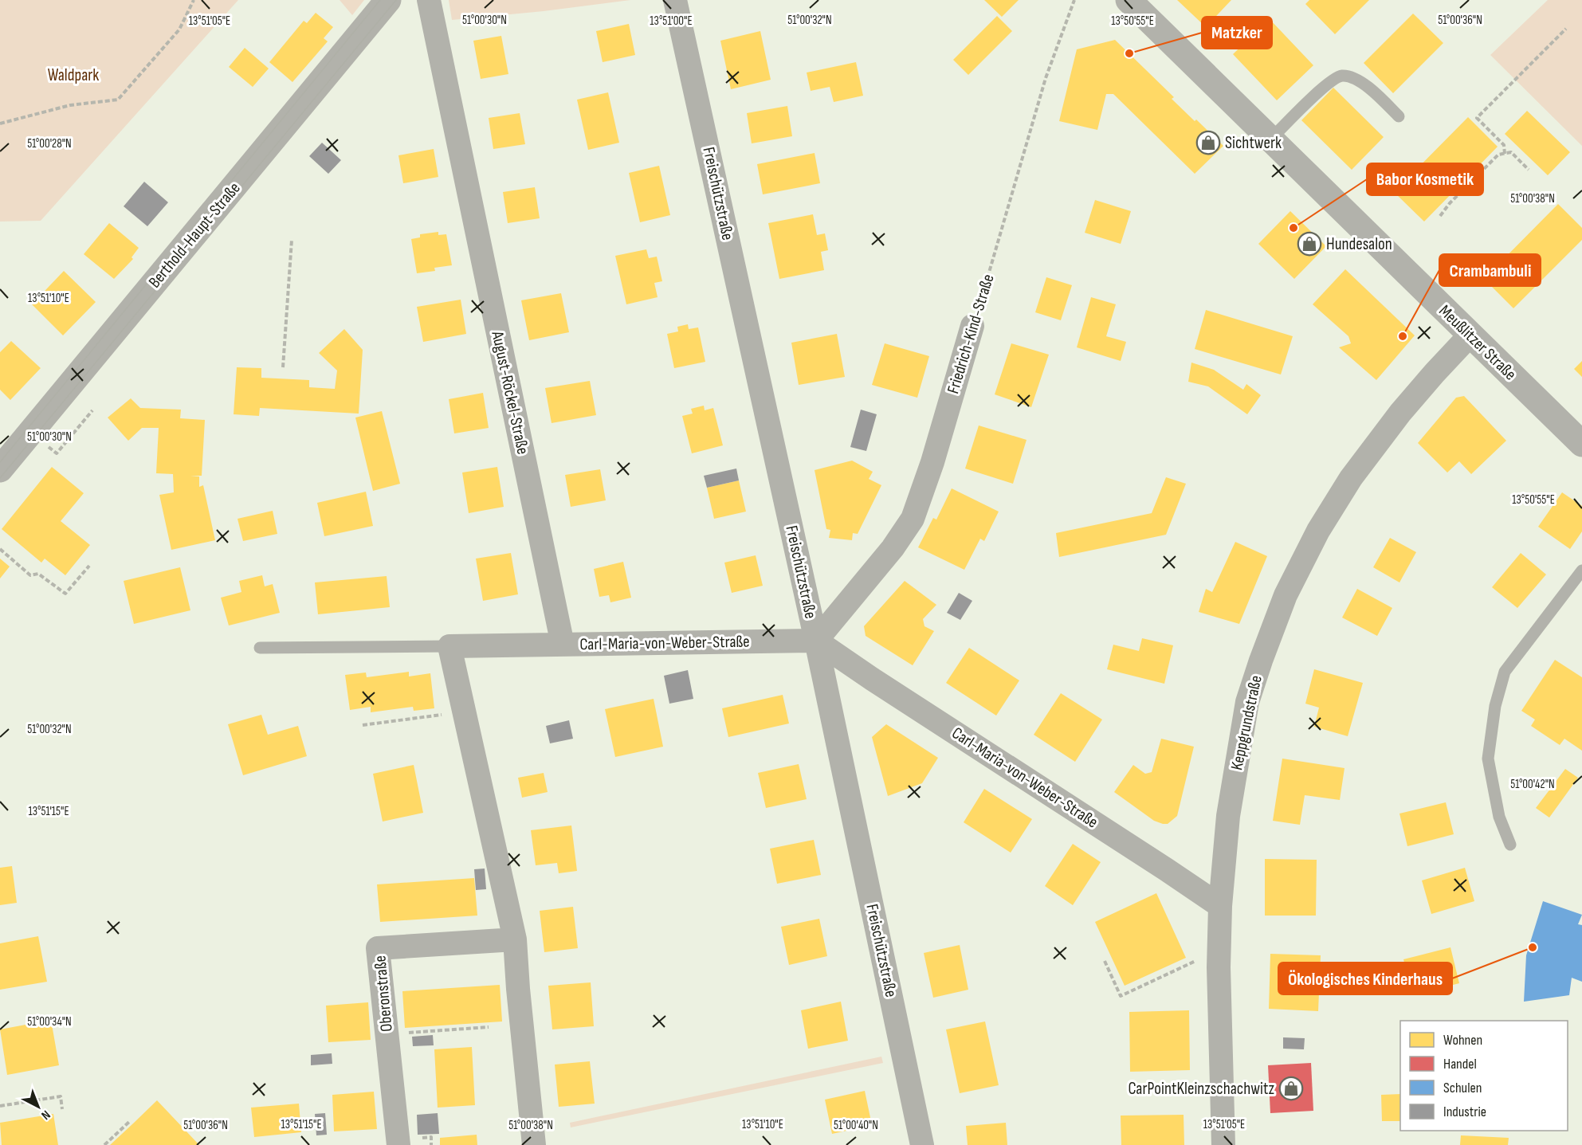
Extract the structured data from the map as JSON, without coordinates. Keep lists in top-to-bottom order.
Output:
{
  "streets": {
    "street": [
      "Freischützstraße",
      "Berthold-Haupt-Straße",
      "Friedrich-Kind-Straße",
      "Meußlitzer Straße",
      "August-Röckel-Straße",
      "Carl-Maria-von-Weber-Straße",
      "Keppgrundstraße",
      "Oberonstraße"
    ]
  },
  "crossings": [
    ["Freischützstraße", "Friedrich-Kind-Straße"],
    ["Freischützstraße", "Carl-Maria-von-Weber-Straße"],
    ["Friedrich-Kind-Straße", "Carl-Maria-von-Weber-Straße"],
    ["Meußlitzer Straße", "Keppgrundstraße"],
    ["August-Röckel-Straße", "Carl-Maria-von-Weber-Straße"],
    ["Carl-Maria-von-Weber-Straße", "Keppgrundstraße"]
  ],
  "parks": ["Waldpark"],
  "places": {
    "other": [
      "Matzker",
      "Babor Kosmetik",
      "Crambambuli",
      "Ökologisches Kinderhaus"
    ],
    "shop": ["Sichtwerk", "Hundesalon", "CarPointKleinzschachwitz"]
  },
  "legend": [
    "Wohnen",
    "Handel",
    "Schulen",
    "Industrie"
  ],
  "north": "bottom right",
  "coordinates": [
    "51°00'30\"N",
    "51°00'32\"N",
    "51°00'36\"N",
    "13°51'05\"E",
    "13°51'00\"E",
    "13°50'55\"E",
    "51°00'28\"N",
    "51°00'38\"N",
    "13°51'10\"E",
    "51°00'42\"N",
    "13°51'15\"E",
    "51°00'34\"N",
    "51°00'40\"N"
  ]
}
